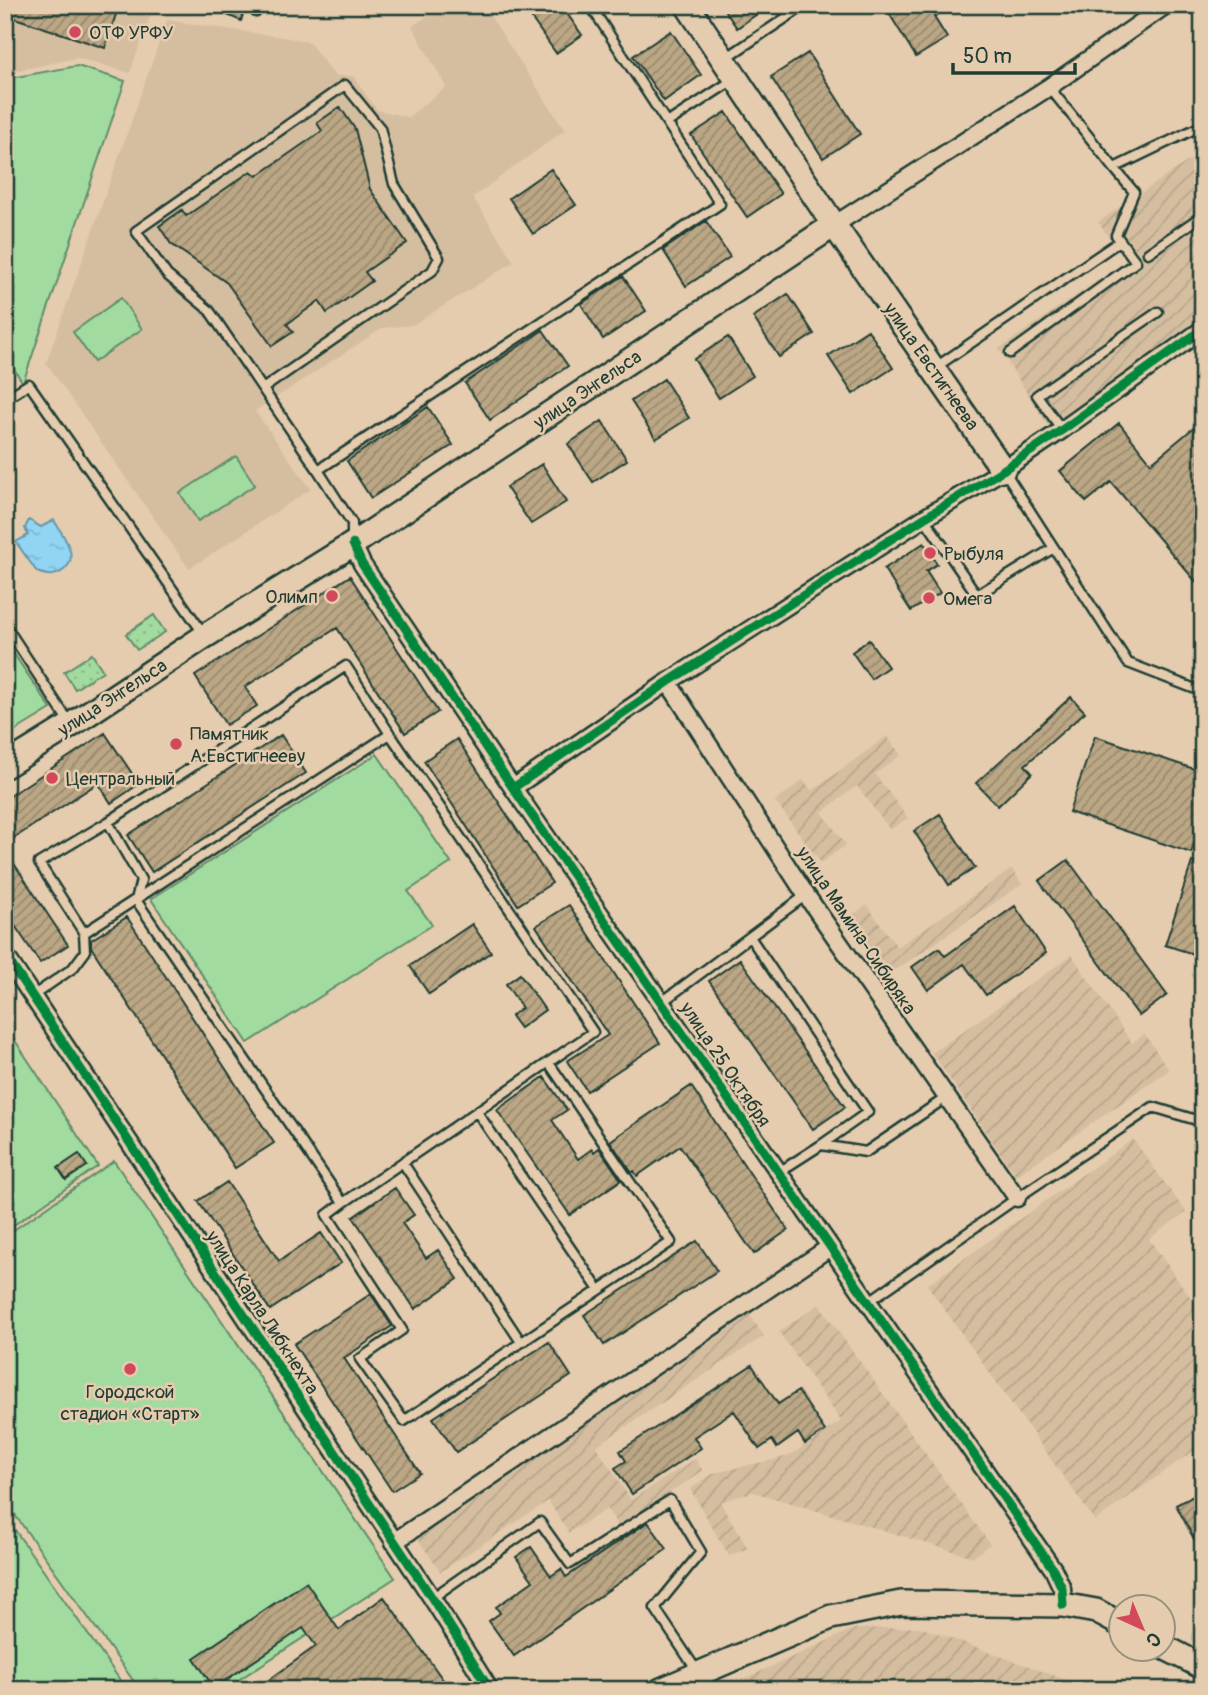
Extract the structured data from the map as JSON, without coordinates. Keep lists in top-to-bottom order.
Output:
{
  "streets": {
    "main road": ["улица Евстигнеева", "улица Энгельса"],
    "street": ["улица Мамина-Сибиряка", "улица 25 Октября", "улица Карла Либкнехта"]
  },
  "crossings": [
    ["улица Евстигнеева", "улица Энгельса"],
    ["улица Энгельса", "улица 25 Октября"]
  ],
  "places": [
    "ОТФ УРФУ",
    "Рыбуля",
    "Олимп",
    "Омега",
    "Памятник А.Евстигнееву",
    "Центральный",
    "Городской стадион «Старт»"
  ],
  "scale_bar": "50 m",
  "north": "bottom right"
}
